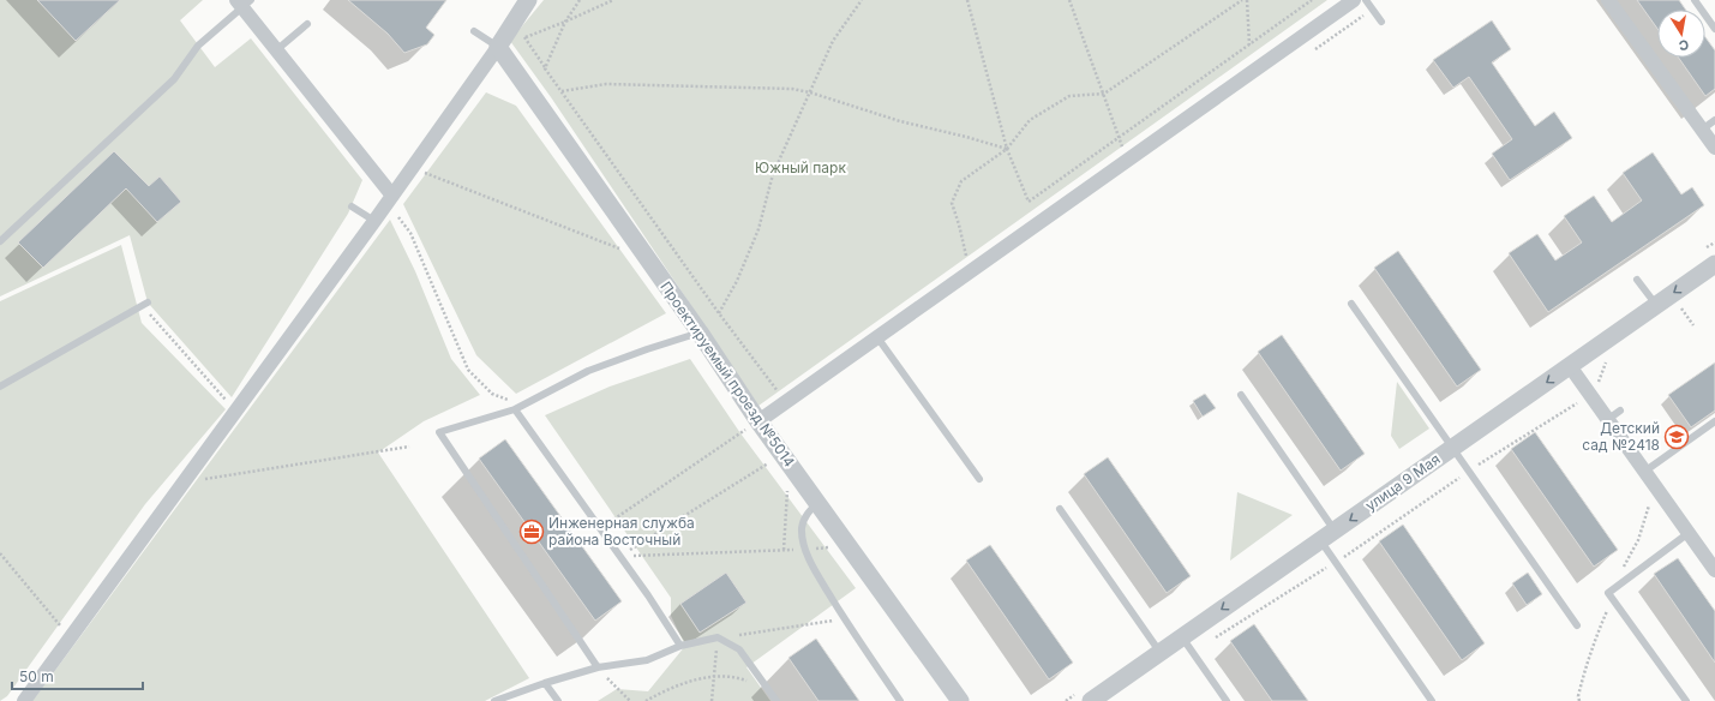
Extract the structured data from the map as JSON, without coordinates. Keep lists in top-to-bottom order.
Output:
{
  "streets": {
    "street": ["Проектируемый проезд №5014", "улица 9 Мая"]
  },
  "one_way": ["улица 9 Мая"],
  "parks": ["Южный парк"],
  "places": {
    "school or university": ["Детский сад №2418"],
    "office": ["Инженерная служба района Восточный"]
  },
  "scale_bar": "50 m",
  "north": "bottom"
}
